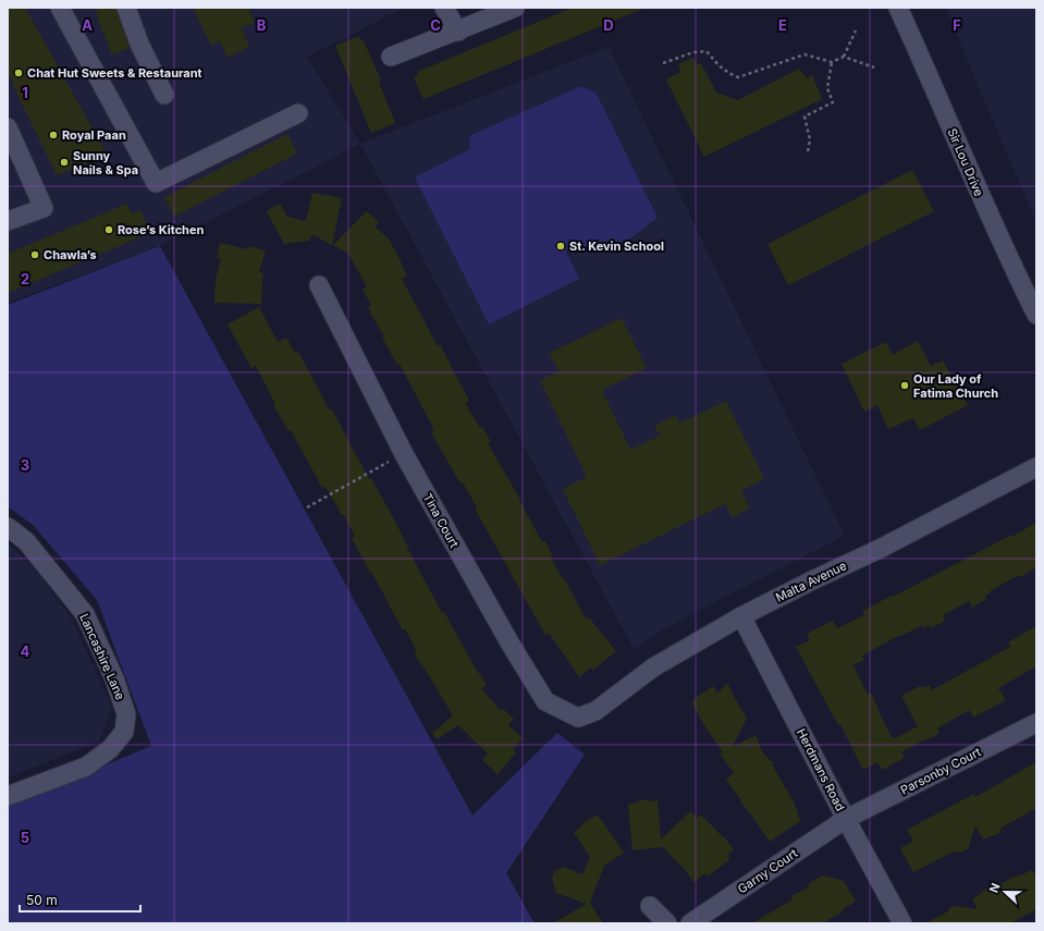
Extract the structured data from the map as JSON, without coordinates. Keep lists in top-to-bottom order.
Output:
{
  "streets": {
    "street": [
      "Sir Lou Drive",
      "Tina Court",
      "Malta Avenue",
      "Lancashire Lane",
      "Herdmans Road",
      "Parsonby Court",
      "Garny Court"
    ]
  },
  "crossings": [
    ["Tina Court", "Malta Avenue"],
    ["Malta Avenue", "Herdmans Road"],
    ["Herdmans Road", "Parsonby Court"],
    ["Herdmans Road", "Garny Court"],
    ["Parsonby Court", "Garny Court"]
  ],
  "places": [
    "Chat Hut Sweets & Restaurant",
    "Royal Paan",
    "Sunny Nails & Spa",
    "Rose’s Kitchen",
    "St. Kevin School",
    "Chawla’s",
    "Our Lady of Fatima Church"
  ],
  "scale_bar": "50 m",
  "north": "left",
  "grid": {
    "columns": [
      "A",
      "B",
      "C",
      "D",
      "E",
      "F"
    ],
    "rows": [
      "1",
      "2",
      "3",
      "4",
      "5"
    ]
  }
}
